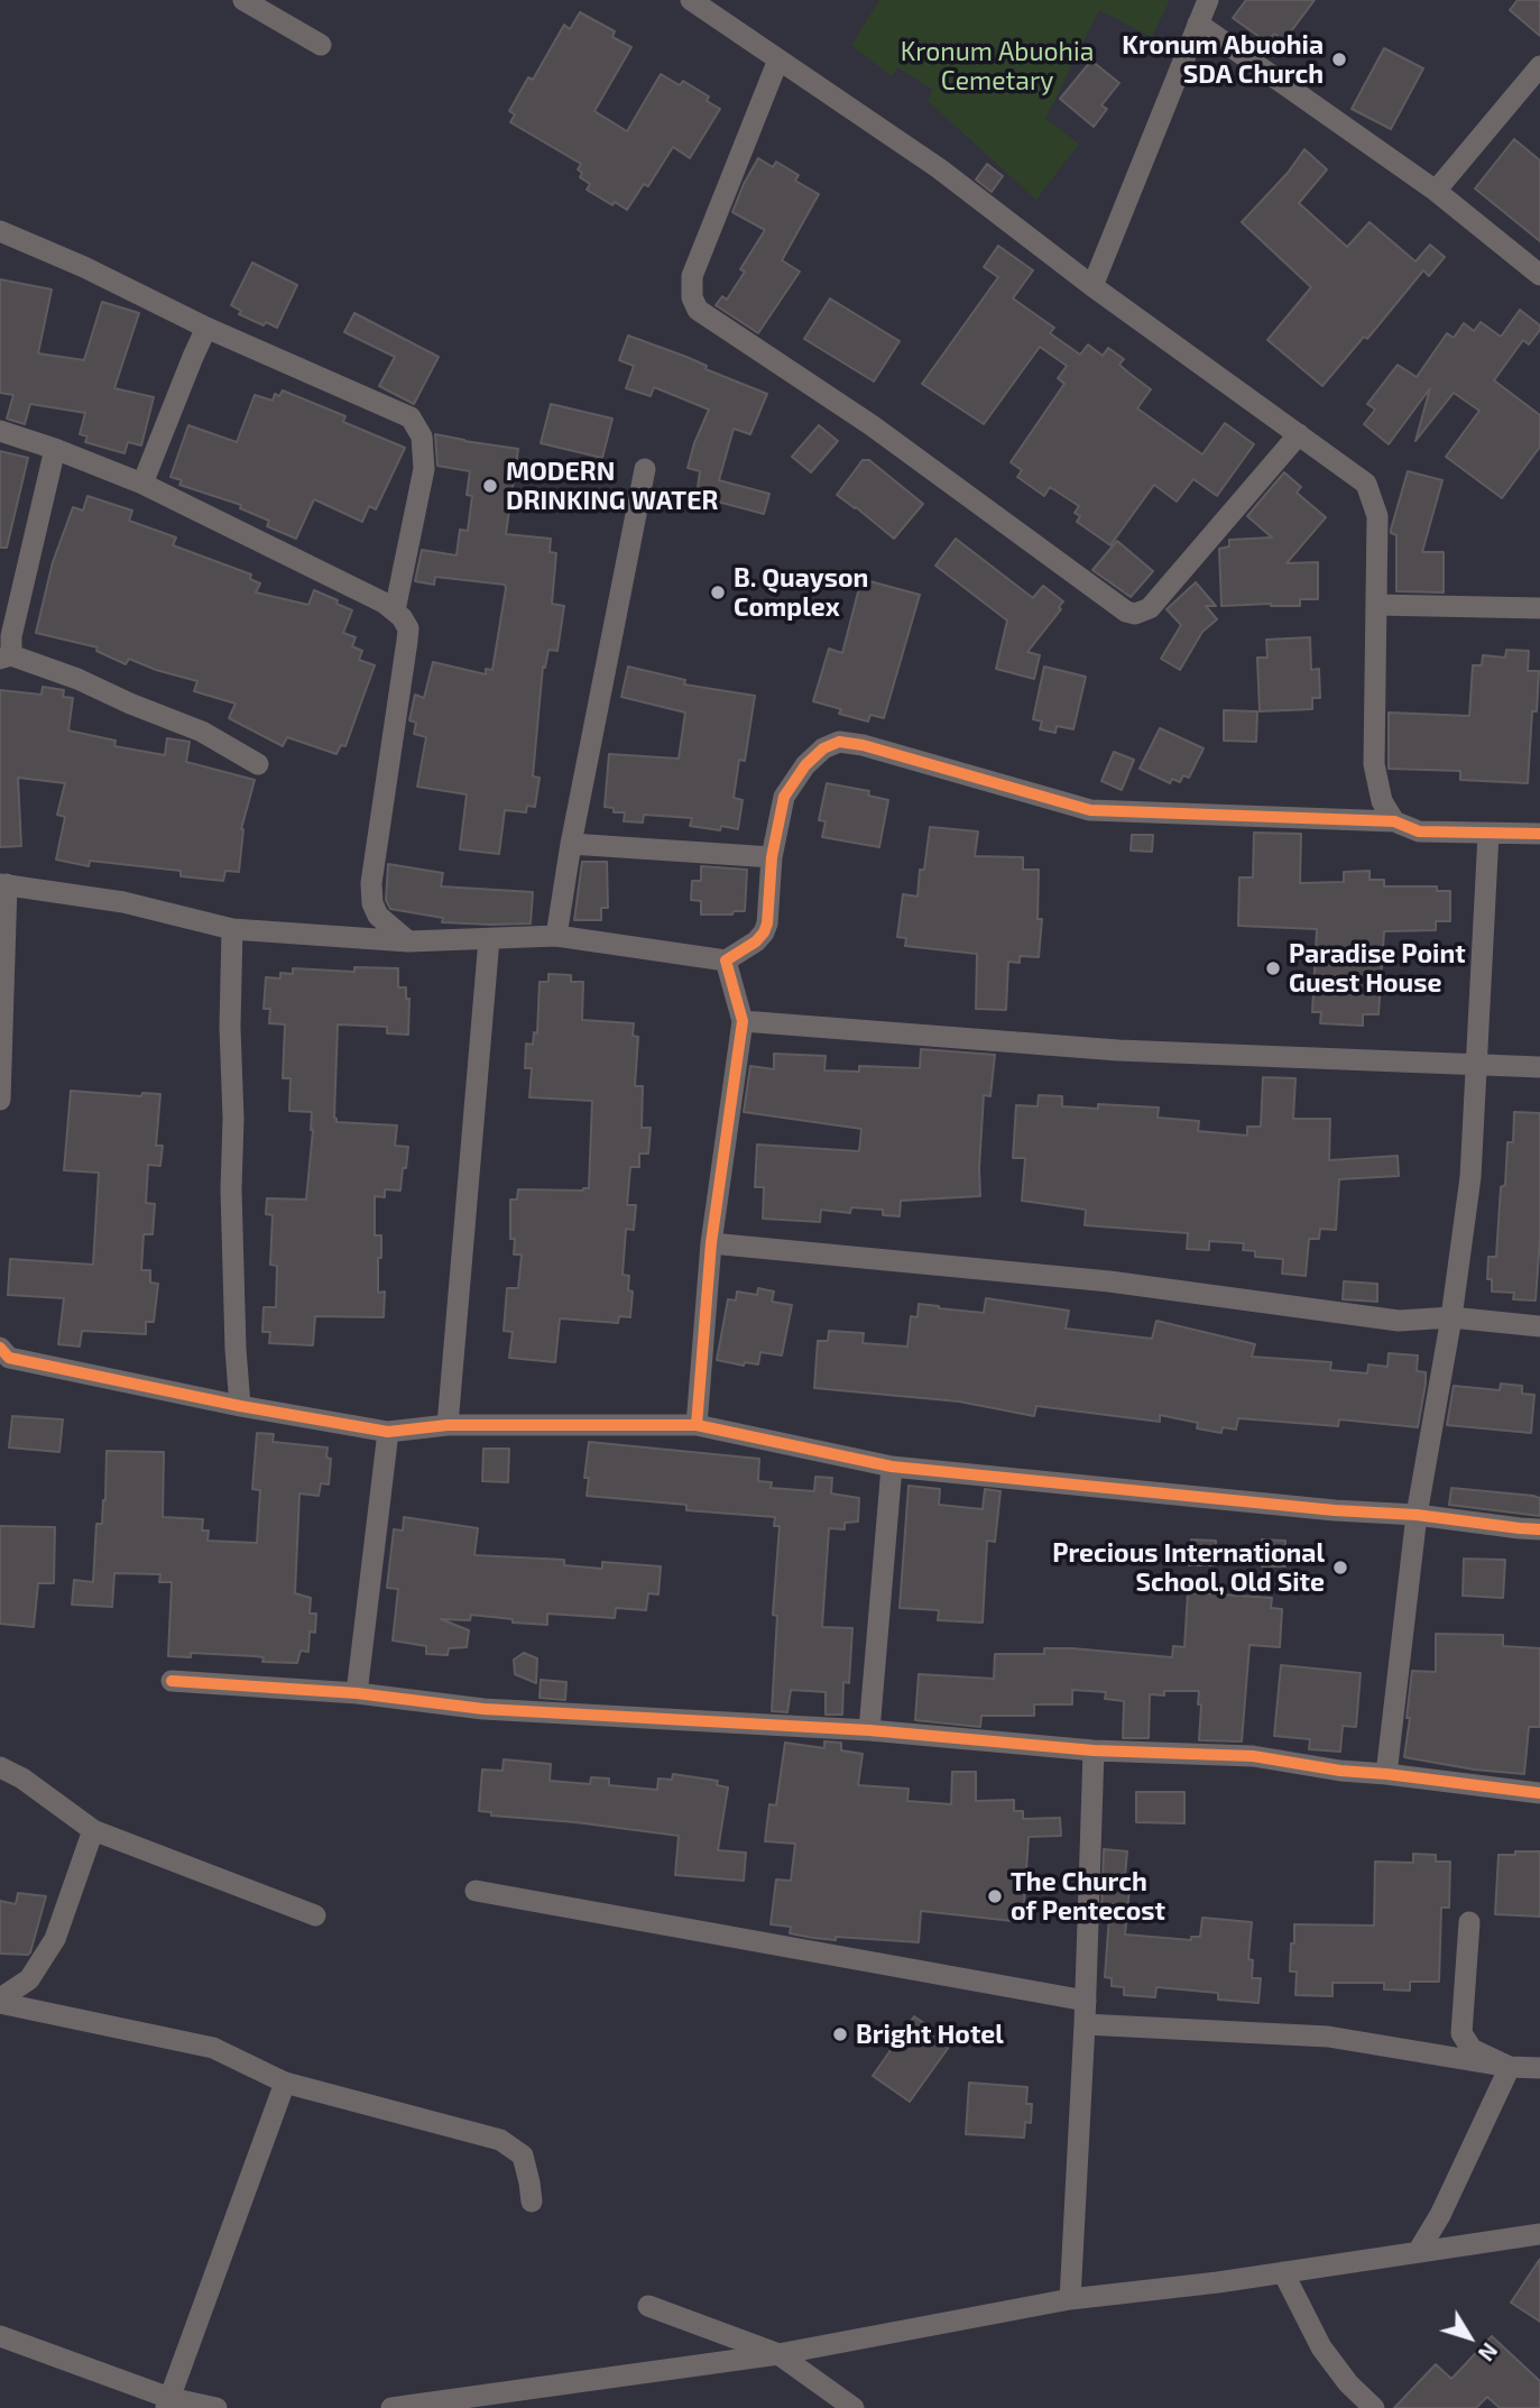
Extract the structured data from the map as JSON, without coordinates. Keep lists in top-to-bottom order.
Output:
{
  "parks": ["Kronum Abuohia Cemetary"],
  "places": [
    "Kronum Abuohia SDA Church",
    "MODERN DRINKING WATER",
    "B. Quayson Complex",
    "Paradise Point Guest House",
    "Precious International School, Old Site",
    "The Church of Pentecost",
    "Bright Hotel"
  ],
  "north": "bottom right"
}
